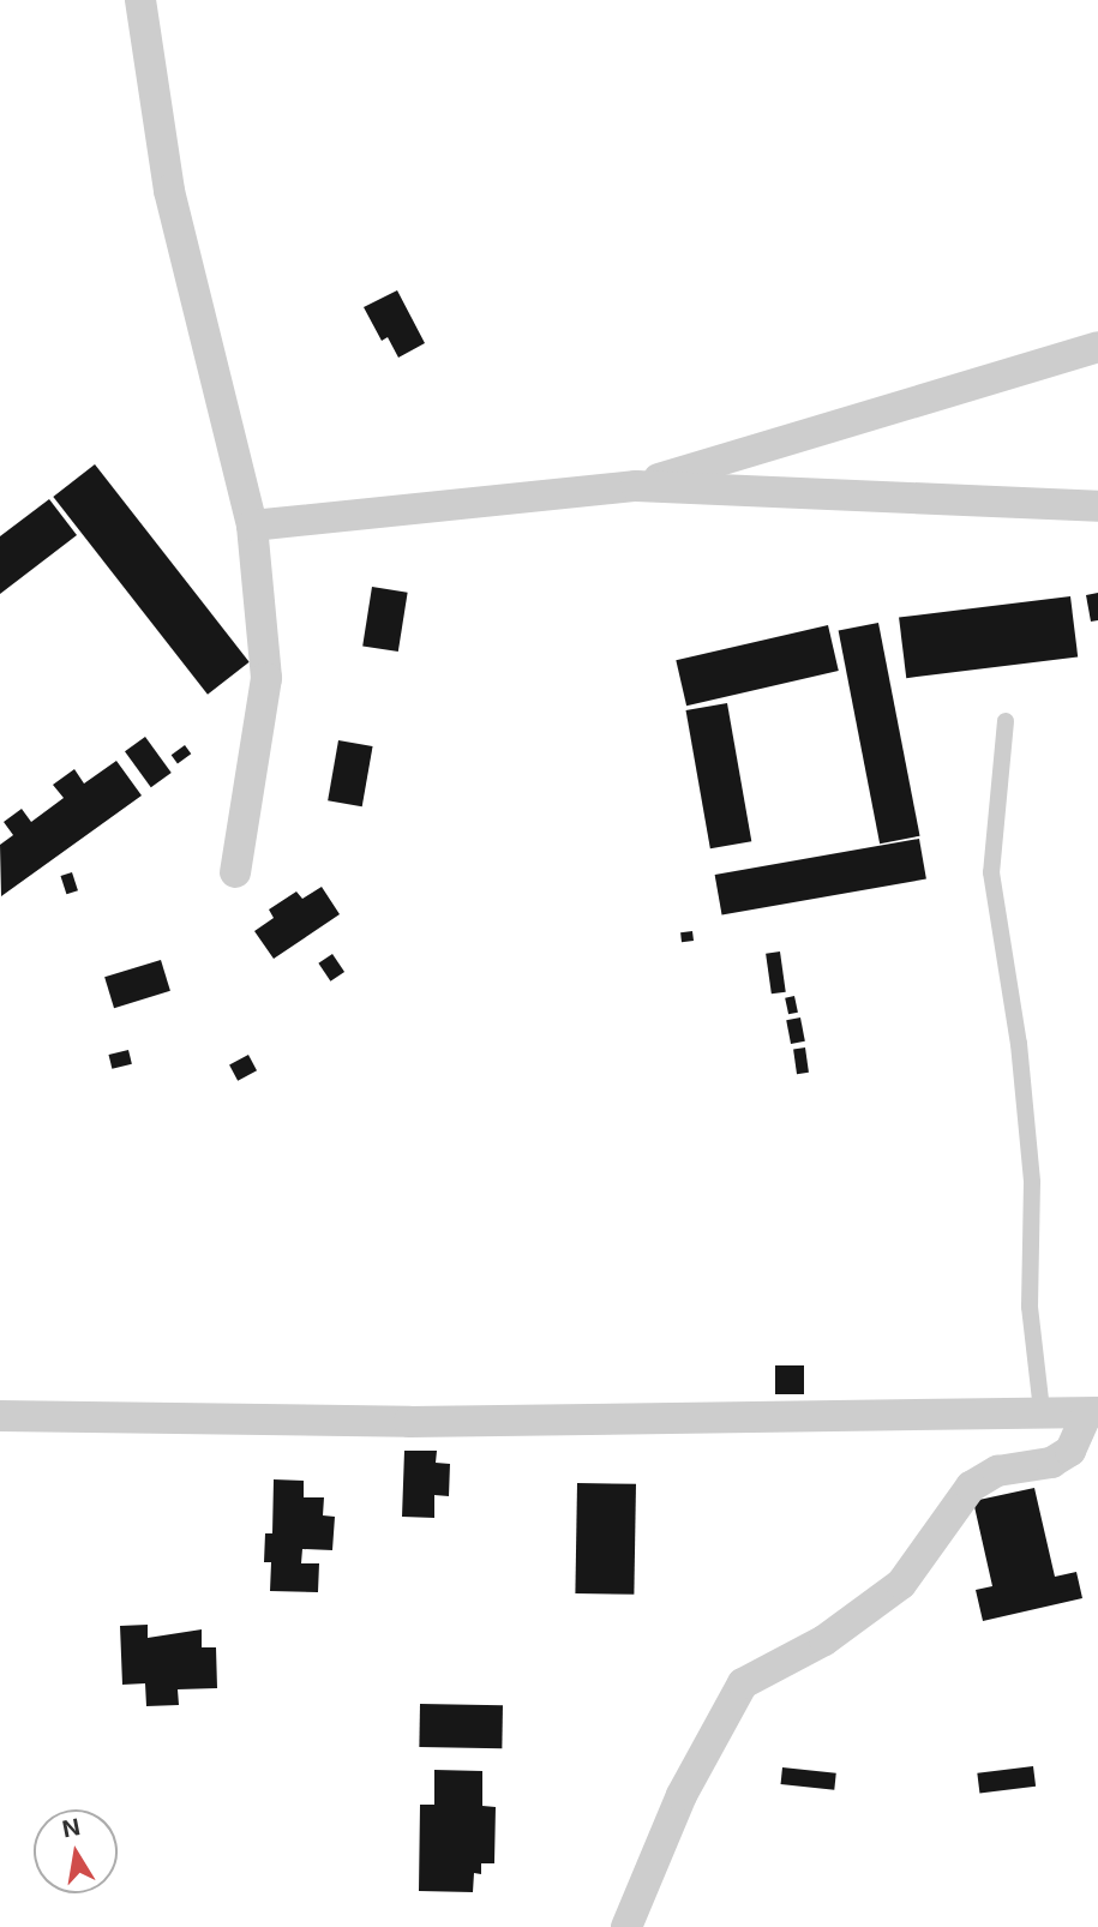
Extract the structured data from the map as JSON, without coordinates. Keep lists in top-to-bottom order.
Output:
{
  "north": "top"
}
